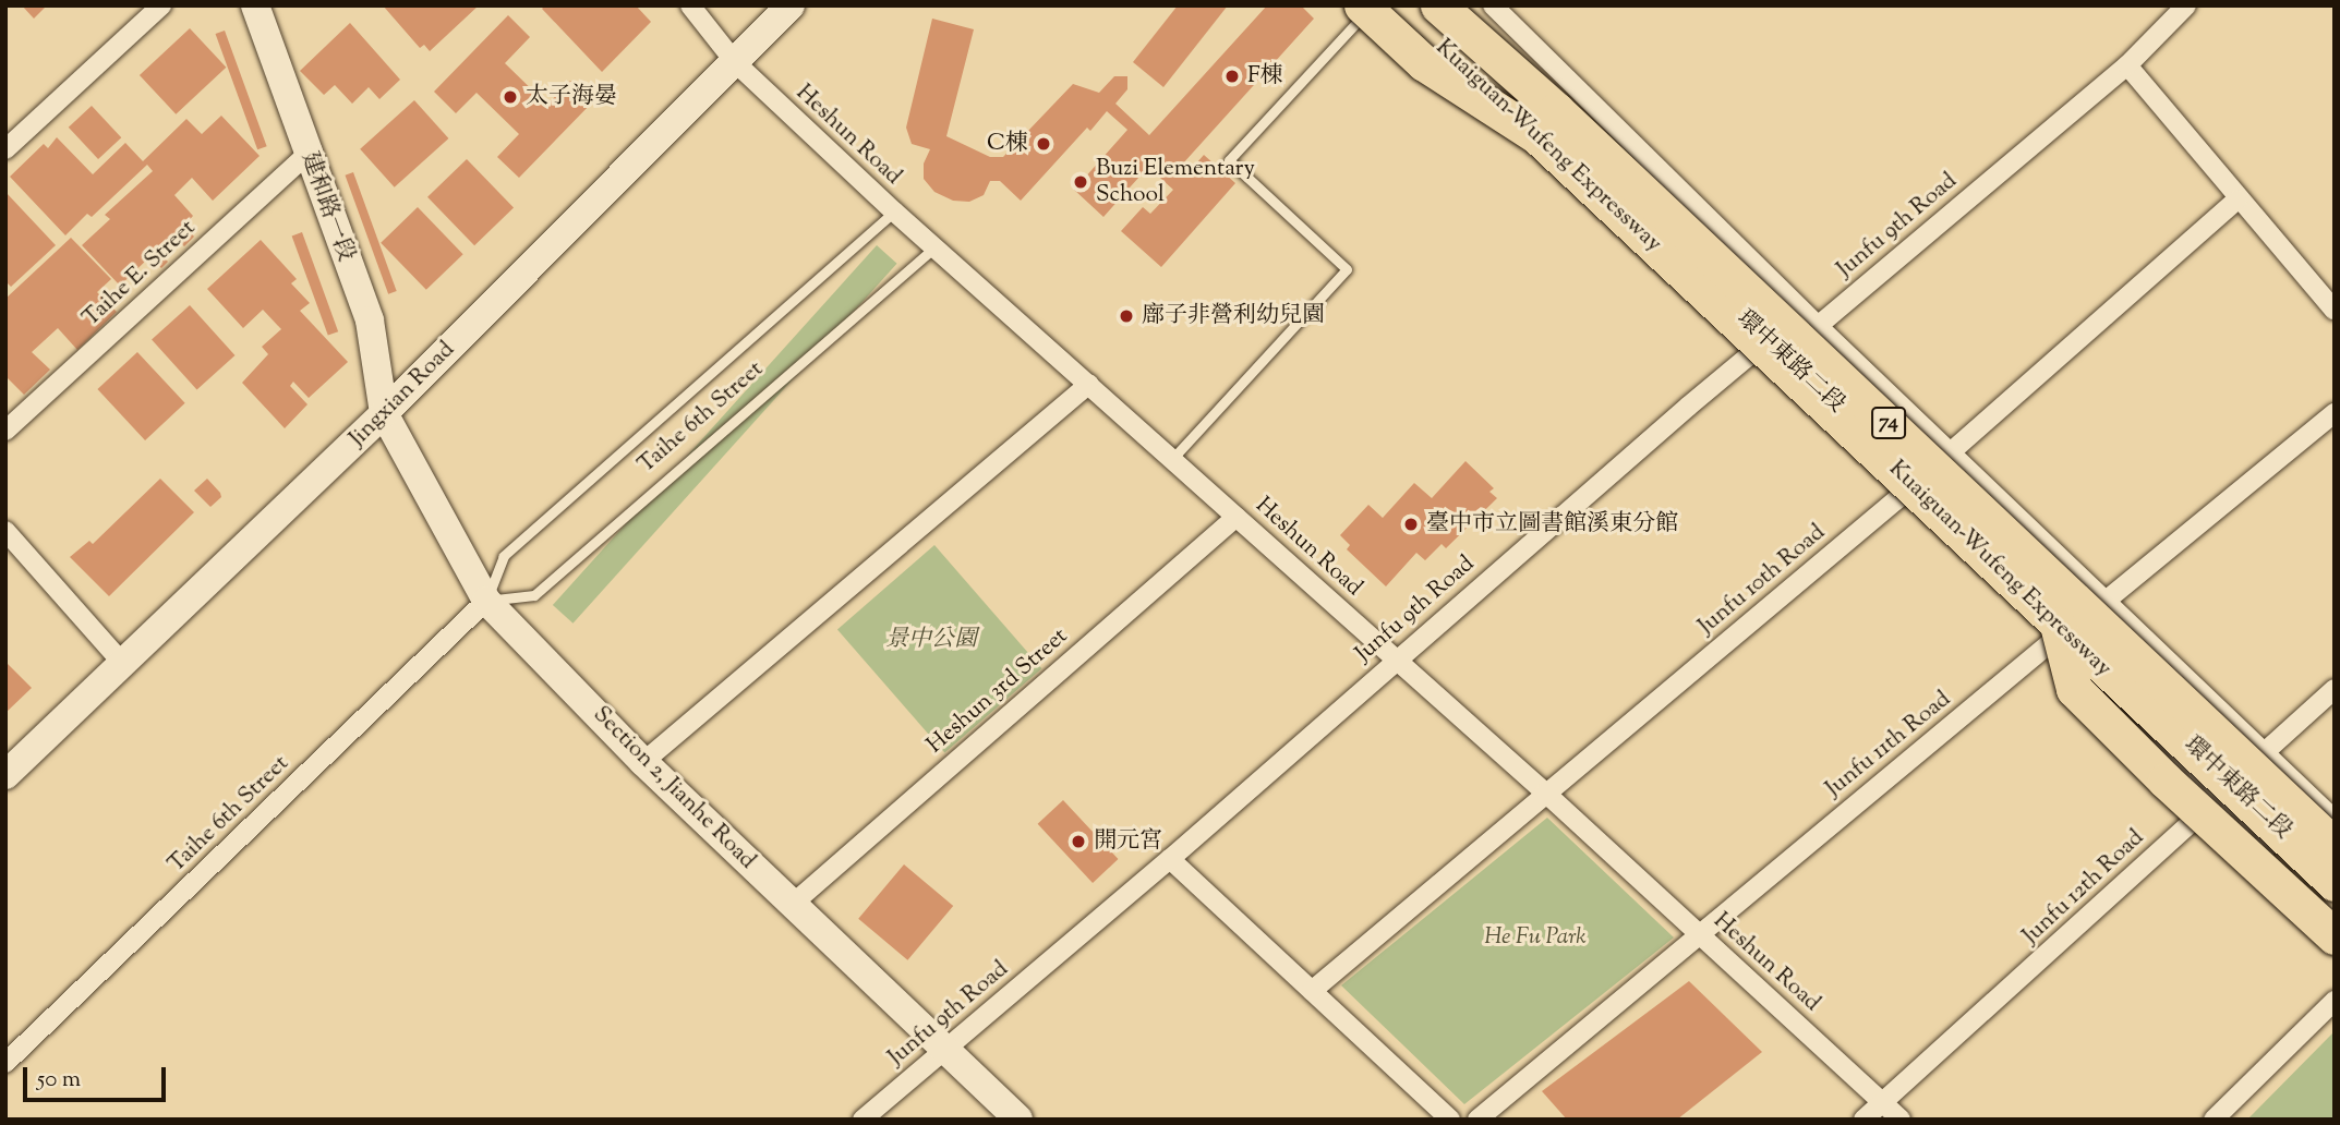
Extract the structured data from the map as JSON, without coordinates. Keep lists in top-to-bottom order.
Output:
{
  "streets": {
    "highway": ["Kuaiguan-Wufeng Expressway", "74"],
    "street": [
      "Heshun Road",
      "建和路一段",
      "Junfu 9th Road",
      "Taihe E. Street",
      "環中東路二段",
      "Jingxian Road",
      "Taihe 6th Street",
      "Junfu 10th Road",
      "Heshun 3rd Street",
      "Junfu 11th Road",
      "Section 2, Jianhe Road",
      "Junfu 12th Road"
    ]
  },
  "crossings": [
    ["Heshun Road", "Junfu 9th Road"],
    ["Heshun Road", "Jingxian Road"],
    ["Heshun Road", "Taihe 6th Street"],
    ["Heshun Road", "Junfu 10th Road"],
    ["Heshun Road", "Heshun 3rd Street"],
    ["Heshun Road", "Junfu 11th Road"],
    ["Heshun Road", "Junfu 12th Road"],
    ["Kuaiguan-Wufeng Expressway", "環中東路二段"],
    ["Kuaiguan-Wufeng Expressway", "Junfu 11th Road"],
    ["建和路一段", "Taihe E. Street"],
    ["建和路一段", "Jingxian Road"],
    ["建和路一段", "Section 2, Jianhe Road"],
    ["Junfu 9th Road", "環中東路二段"],
    ["Junfu 9th Road", "Section 2, Jianhe Road"],
    ["環中東路二段", "Junfu 10th Road"],
    ["環中東路二段", "Junfu 11th Road"],
    ["環中東路二段", "Junfu 12th Road"],
    ["Jingxian Road", "Section 2, Jianhe Road"],
    ["Taihe 6th Street", "Section 2, Jianhe Road"],
    ["Heshun 3rd Street", "Section 2, Jianhe Road"]
  ],
  "parks": ["景中公園", "He Fu Park"],
  "places": [
    "F棟",
    "太子海晏",
    "C棟",
    "Buzi Elementary School",
    "廍子非營利幼兒園",
    "臺中市立圖書館溪東分館",
    "開元宮"
  ],
  "scale_bar": "50 m"
}
